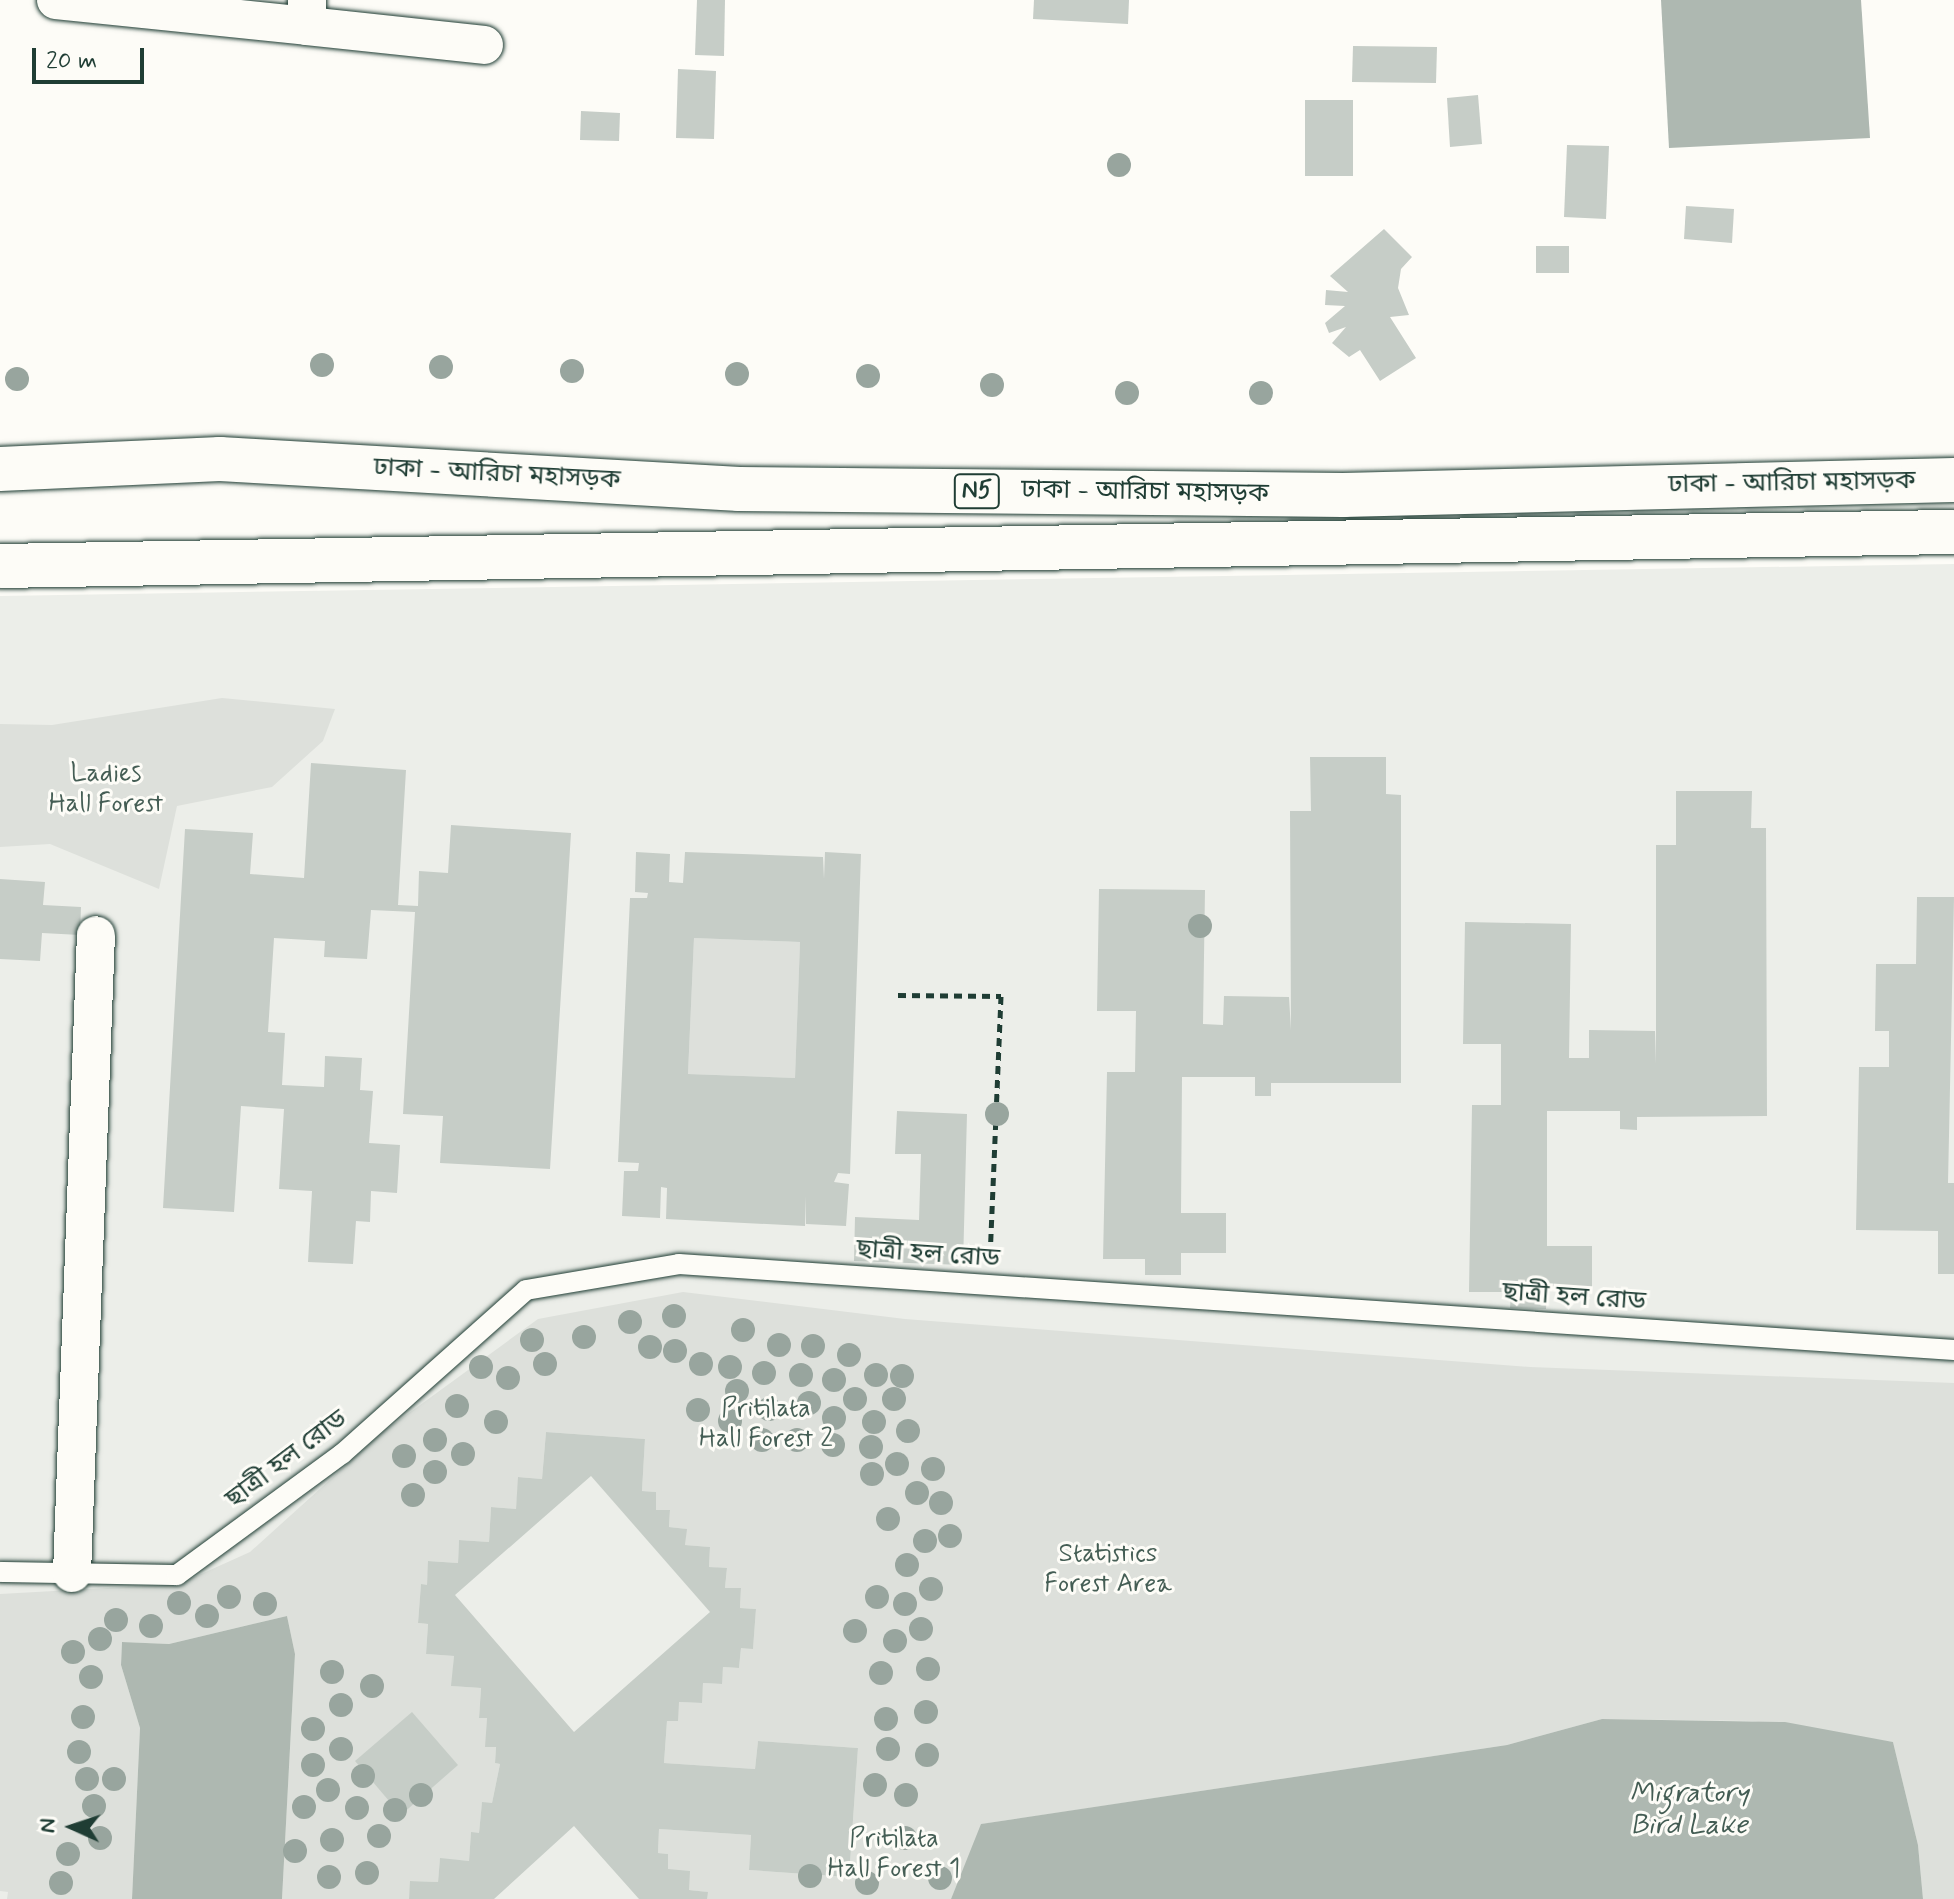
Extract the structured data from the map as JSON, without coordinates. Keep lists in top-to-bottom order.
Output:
{
  "streets": {
    "highway": ["ঢাকা - আরিচা মহাসড়ক", "N5"],
    "lane": ["ছাত্রী হল রোড"]
  },
  "water": ["Migratory Bird Lake"],
  "parks": [
    "Ladies Hall Forest",
    "Pritilata Hall Forest 2",
    "Statistics Forest Area",
    "Pritilata Hall Forest 1"
  ],
  "scale_bar": "20 m",
  "north": "left"
}
